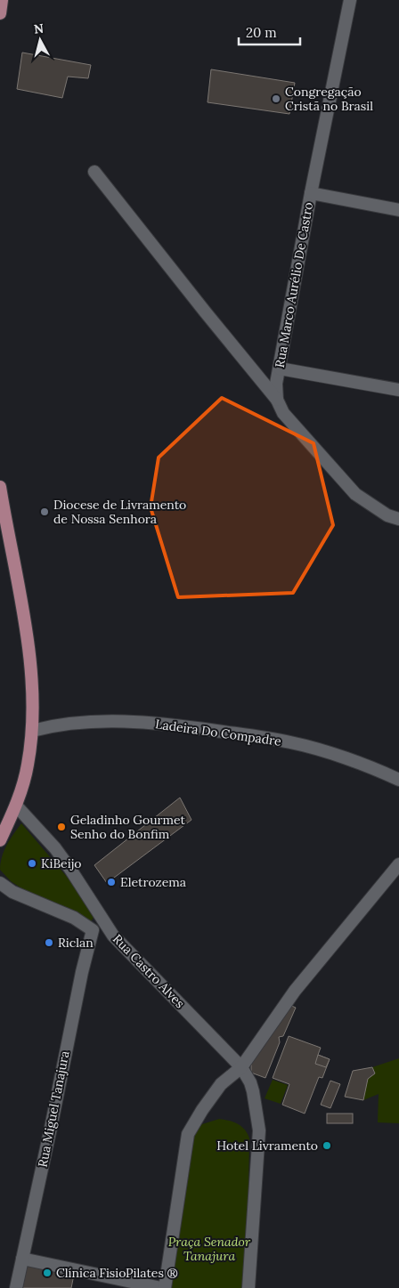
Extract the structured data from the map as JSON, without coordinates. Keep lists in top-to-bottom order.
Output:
{
  "streets": {
    "street": [
      "Rua Marco Aurélio De Castro",
      "Ladeira Do Compadre",
      "Rua Castro Alves",
      "Rua Miguel Tanajura"
    ]
  },
  "parks": ["Praça Senador Tanajura"],
  "places": [
    "Congregação Cristã no Brasil",
    "Diocese de Livramento de Nossa Senhora",
    "Geladinho Gourmet Senho do Bonfim",
    "KiBeijo",
    "Eletrozema",
    "Riclan",
    "Hotel Livramento",
    "Clínica FisioPilates ®"
  ],
  "scale_bar": "20 m",
  "north": "top"
}
